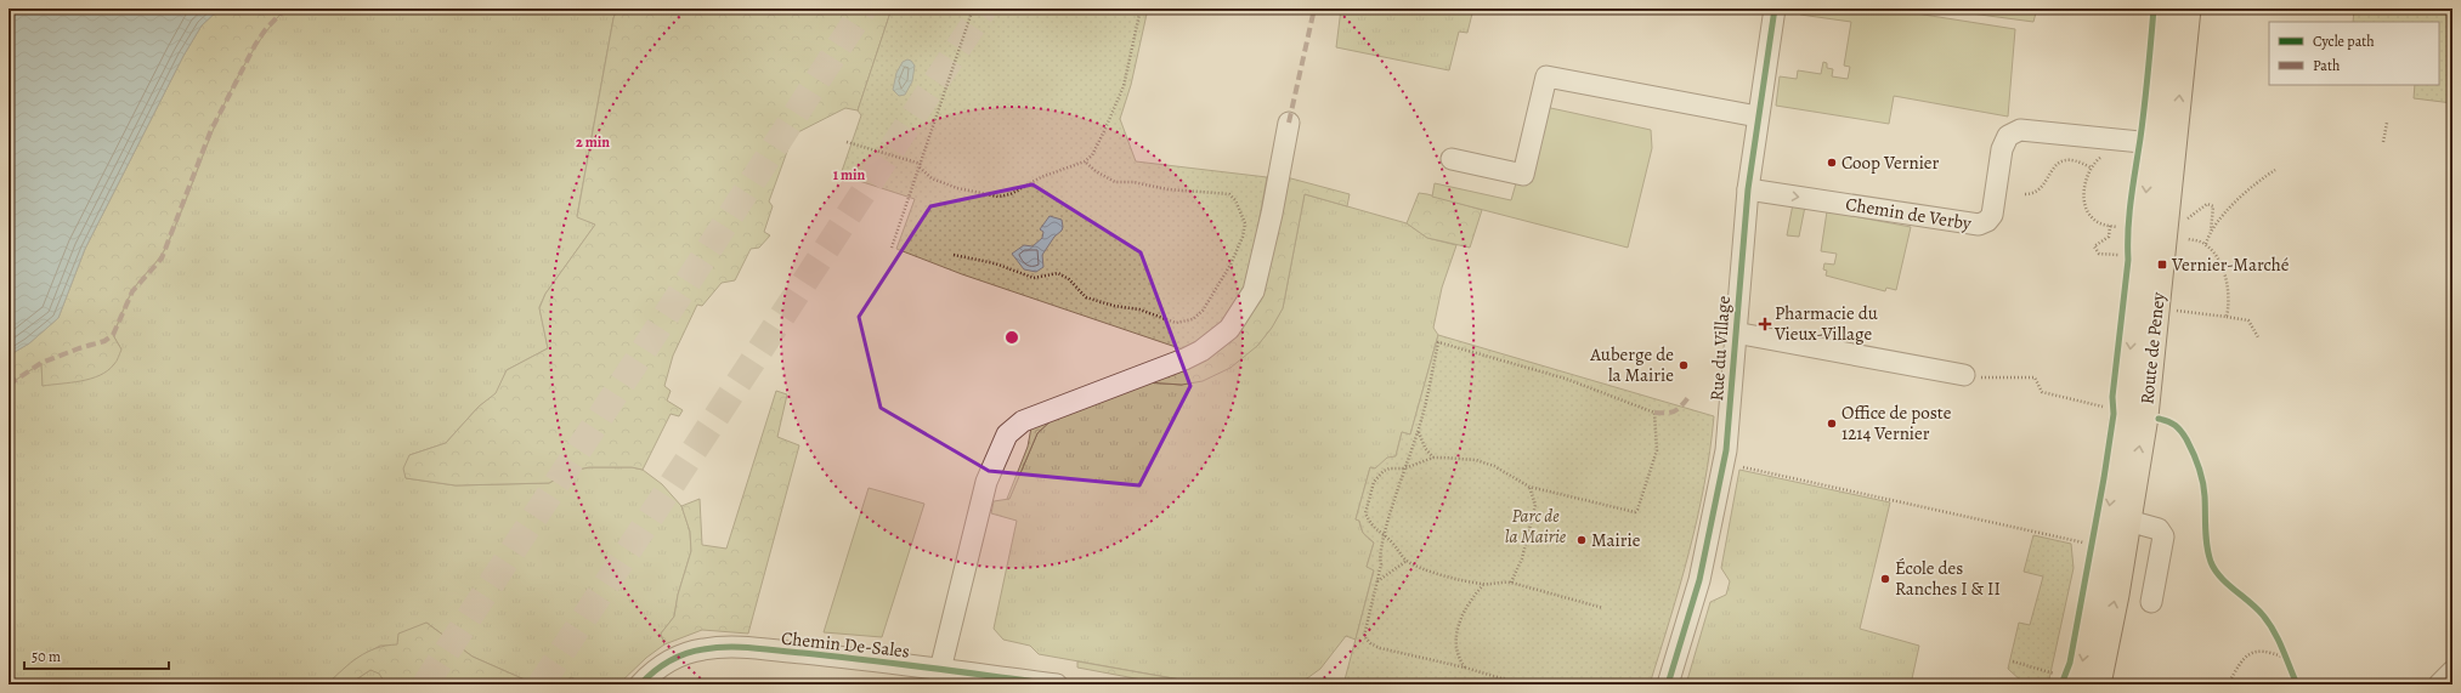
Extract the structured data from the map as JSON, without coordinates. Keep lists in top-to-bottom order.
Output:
{
  "streets": {
    "main road": ["Route de Peney"],
    "street": ["Chemin de Verby", "Rue du Village", "Chemin De-Sales"]
  },
  "crossings": [
    ["Chemin de Verby", "Rue du Village"],
    ["Chemin de Verby", "Route de Peney"]
  ],
  "parks": ["Parc de la Mairie"],
  "places": {
    "other": [
      "Coop Vernier",
      "Auberge de la Mairie",
      "Office de poste 1214 Vernier",
      "Mairie",
      "École des Ranches I & II"
    ],
    "transit": ["Vernier-Marché"],
    "health": ["Pharmacie du Vieux-Village"]
  },
  "legend": ["Cycle path", "Path"],
  "scale_bar": "50 m",
  "rings": ["2 min", "1 min"]
}
